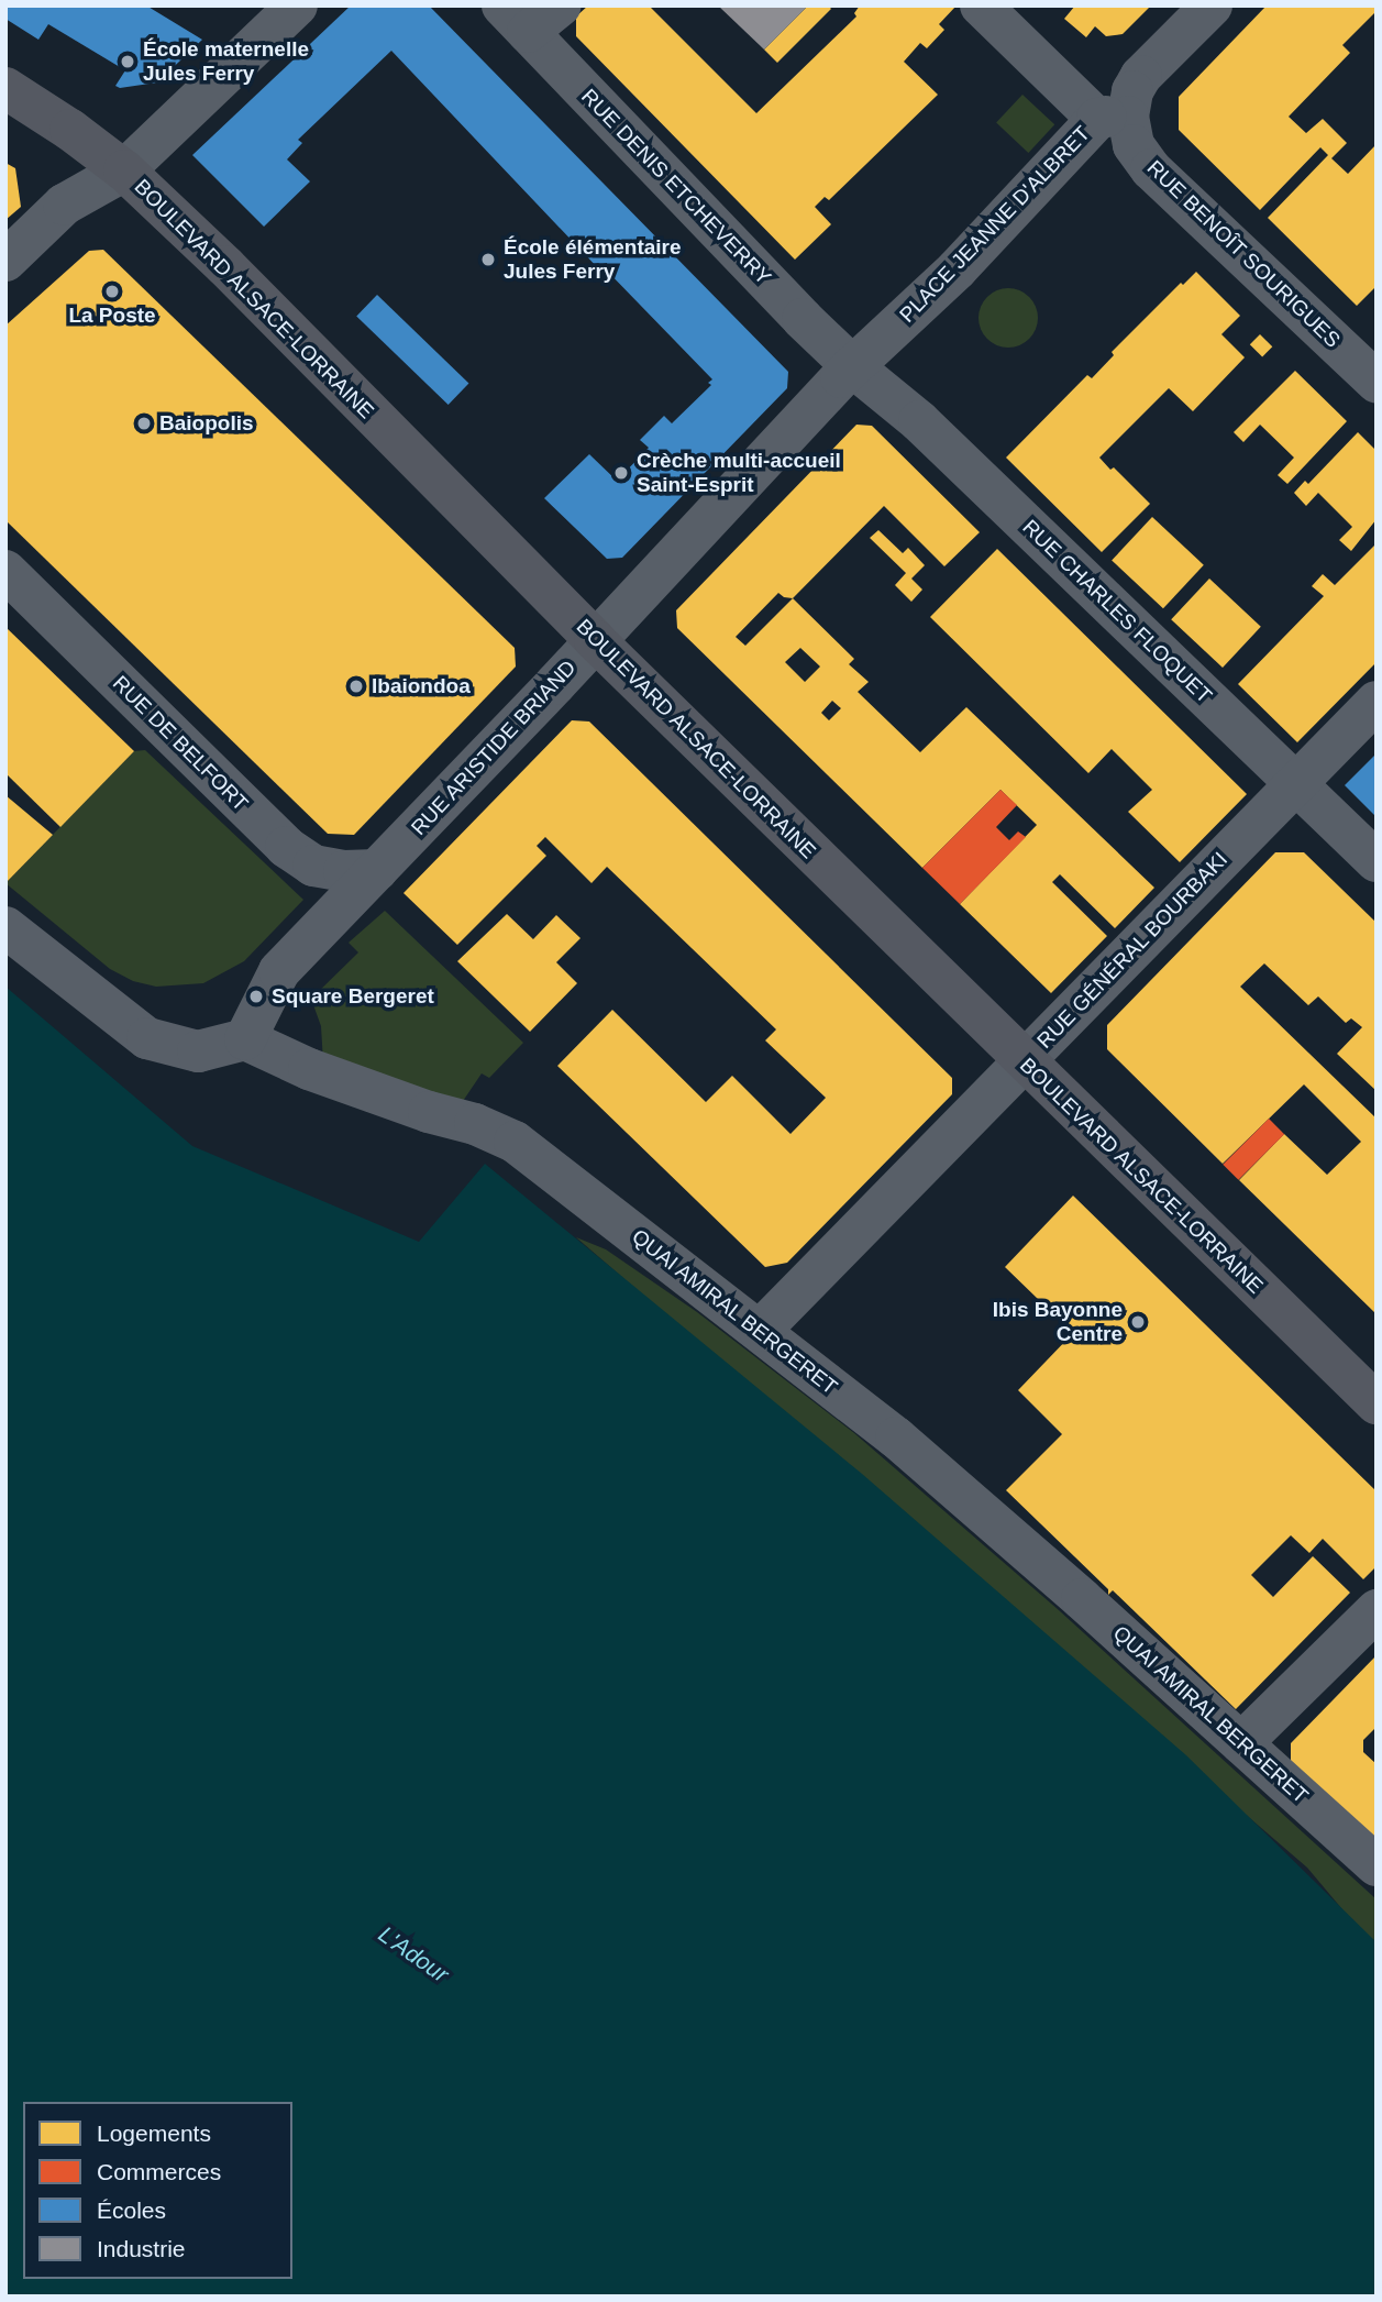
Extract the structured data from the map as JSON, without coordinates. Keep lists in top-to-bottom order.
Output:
{
  "streets": {
    "main road": ["BOULEVARD ALSACE-LORRAINE"],
    "street": [
      "RUE DENIS ETCHEVERRY",
      "PLACE JEANNE D'ALBRET",
      "RUE BENOÎT SOURIGUES",
      "RUE CHARLES FLOQUET",
      "RUE DE BELFORT",
      "RUE ARISTIDE BRIAND",
      "RUE GÉNÉRAL BOURBAKI",
      "QUAI AMIRAL BERGERET"
    ]
  },
  "crossings": [
    ["RUE DENIS ETCHEVERRY", "PLACE JEANNE D'ALBRET"],
    ["RUE DENIS ETCHEVERRY", "RUE CHARLES FLOQUET"],
    ["RUE DENIS ETCHEVERRY", "RUE ARISTIDE BRIAND"],
    ["PLACE JEANNE D'ALBRET", "RUE BENOÎT SOURIGUES"],
    ["PLACE JEANNE D'ALBRET", "RUE CHARLES FLOQUET"],
    ["PLACE JEANNE D'ALBRET", "RUE ARISTIDE BRIAND"],
    ["BOULEVARD ALSACE-LORRAINE", "RUE ARISTIDE BRIAND"],
    ["BOULEVARD ALSACE-LORRAINE", "RUE GÉNÉRAL BOURBAKI"],
    ["RUE CHARLES FLOQUET", "RUE ARISTIDE BRIAND"],
    ["RUE CHARLES FLOQUET", "RUE GÉNÉRAL BOURBAKI"],
    ["RUE DE BELFORT", "RUE ARISTIDE BRIAND"],
    ["RUE ARISTIDE BRIAND", "QUAI AMIRAL BERGERET"],
    ["RUE GÉNÉRAL BOURBAKI", "QUAI AMIRAL BERGERET"]
  ],
  "water": ["L'Adour"],
  "places": [
    "École maternelle Jules Ferry",
    "École élémentaire Jules Ferry",
    "La Poste",
    "Baiopolis",
    "Crèche multi-accueil Saint-Esprit",
    "Ibaiondoa",
    "Square Bergeret",
    "Ibis Bayonne Centre"
  ],
  "legend": [
    "Logements",
    "Commerces",
    "Écoles",
    "Industrie"
  ]
}
